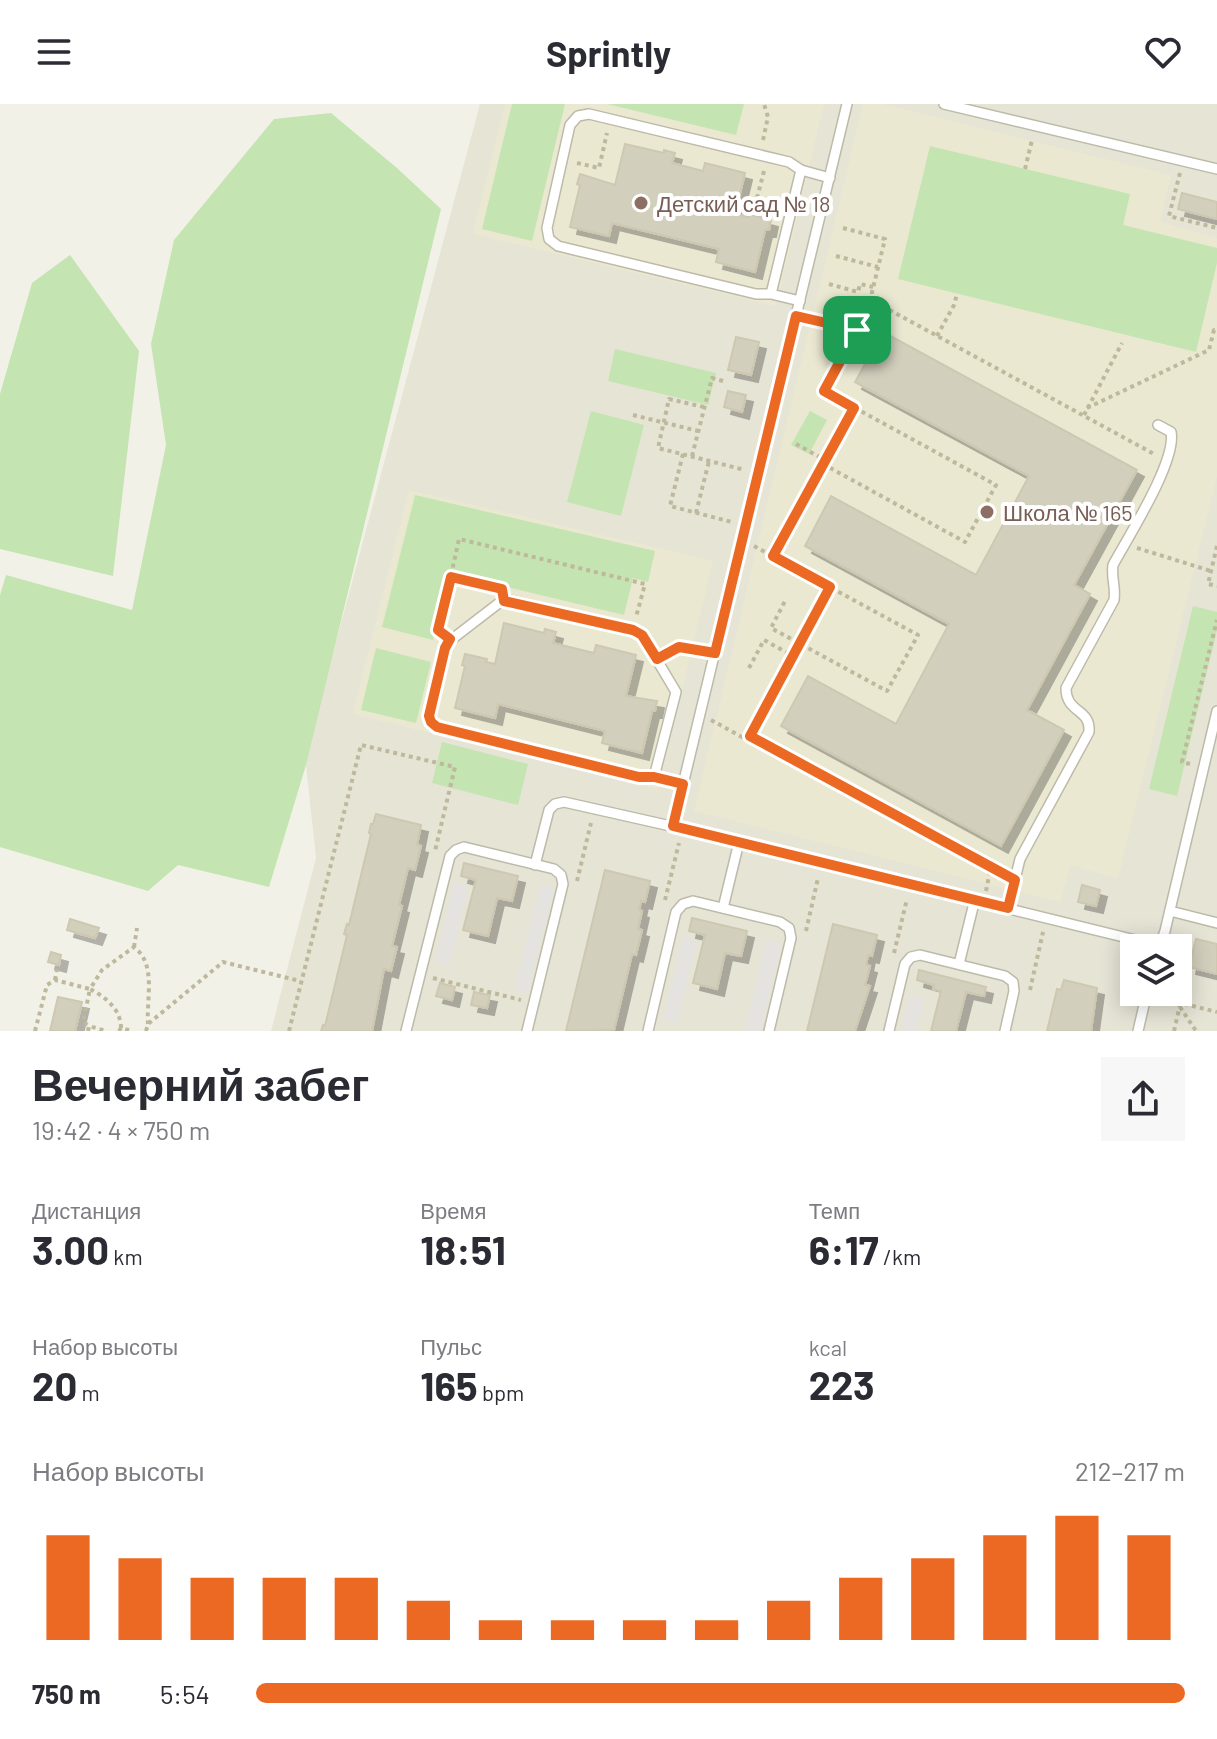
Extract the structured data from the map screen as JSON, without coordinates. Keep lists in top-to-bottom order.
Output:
{
  "places": ["Детский сад № 18", "Школа № 165"],
  "page": {
    "header": "Sprintly",
    "heading": ["Вечерний забег", "19:42 · 4 × 750 m"],
    "stats": [
      ["Дистанция", "3.00 km"],
      ["Время", "18:51"],
      ["Темп", "6:17 /km"],
      ["Набор высоты", "20 m"],
      ["Пульс", "165 bpm"],
      ["kcal", "223"]
    ],
    "chart": ["Набор высоты", "212–217 m"],
    "list": [
      {
        "name": "750 m",
        "note": "5:54"
      }
    ]
  }
}
